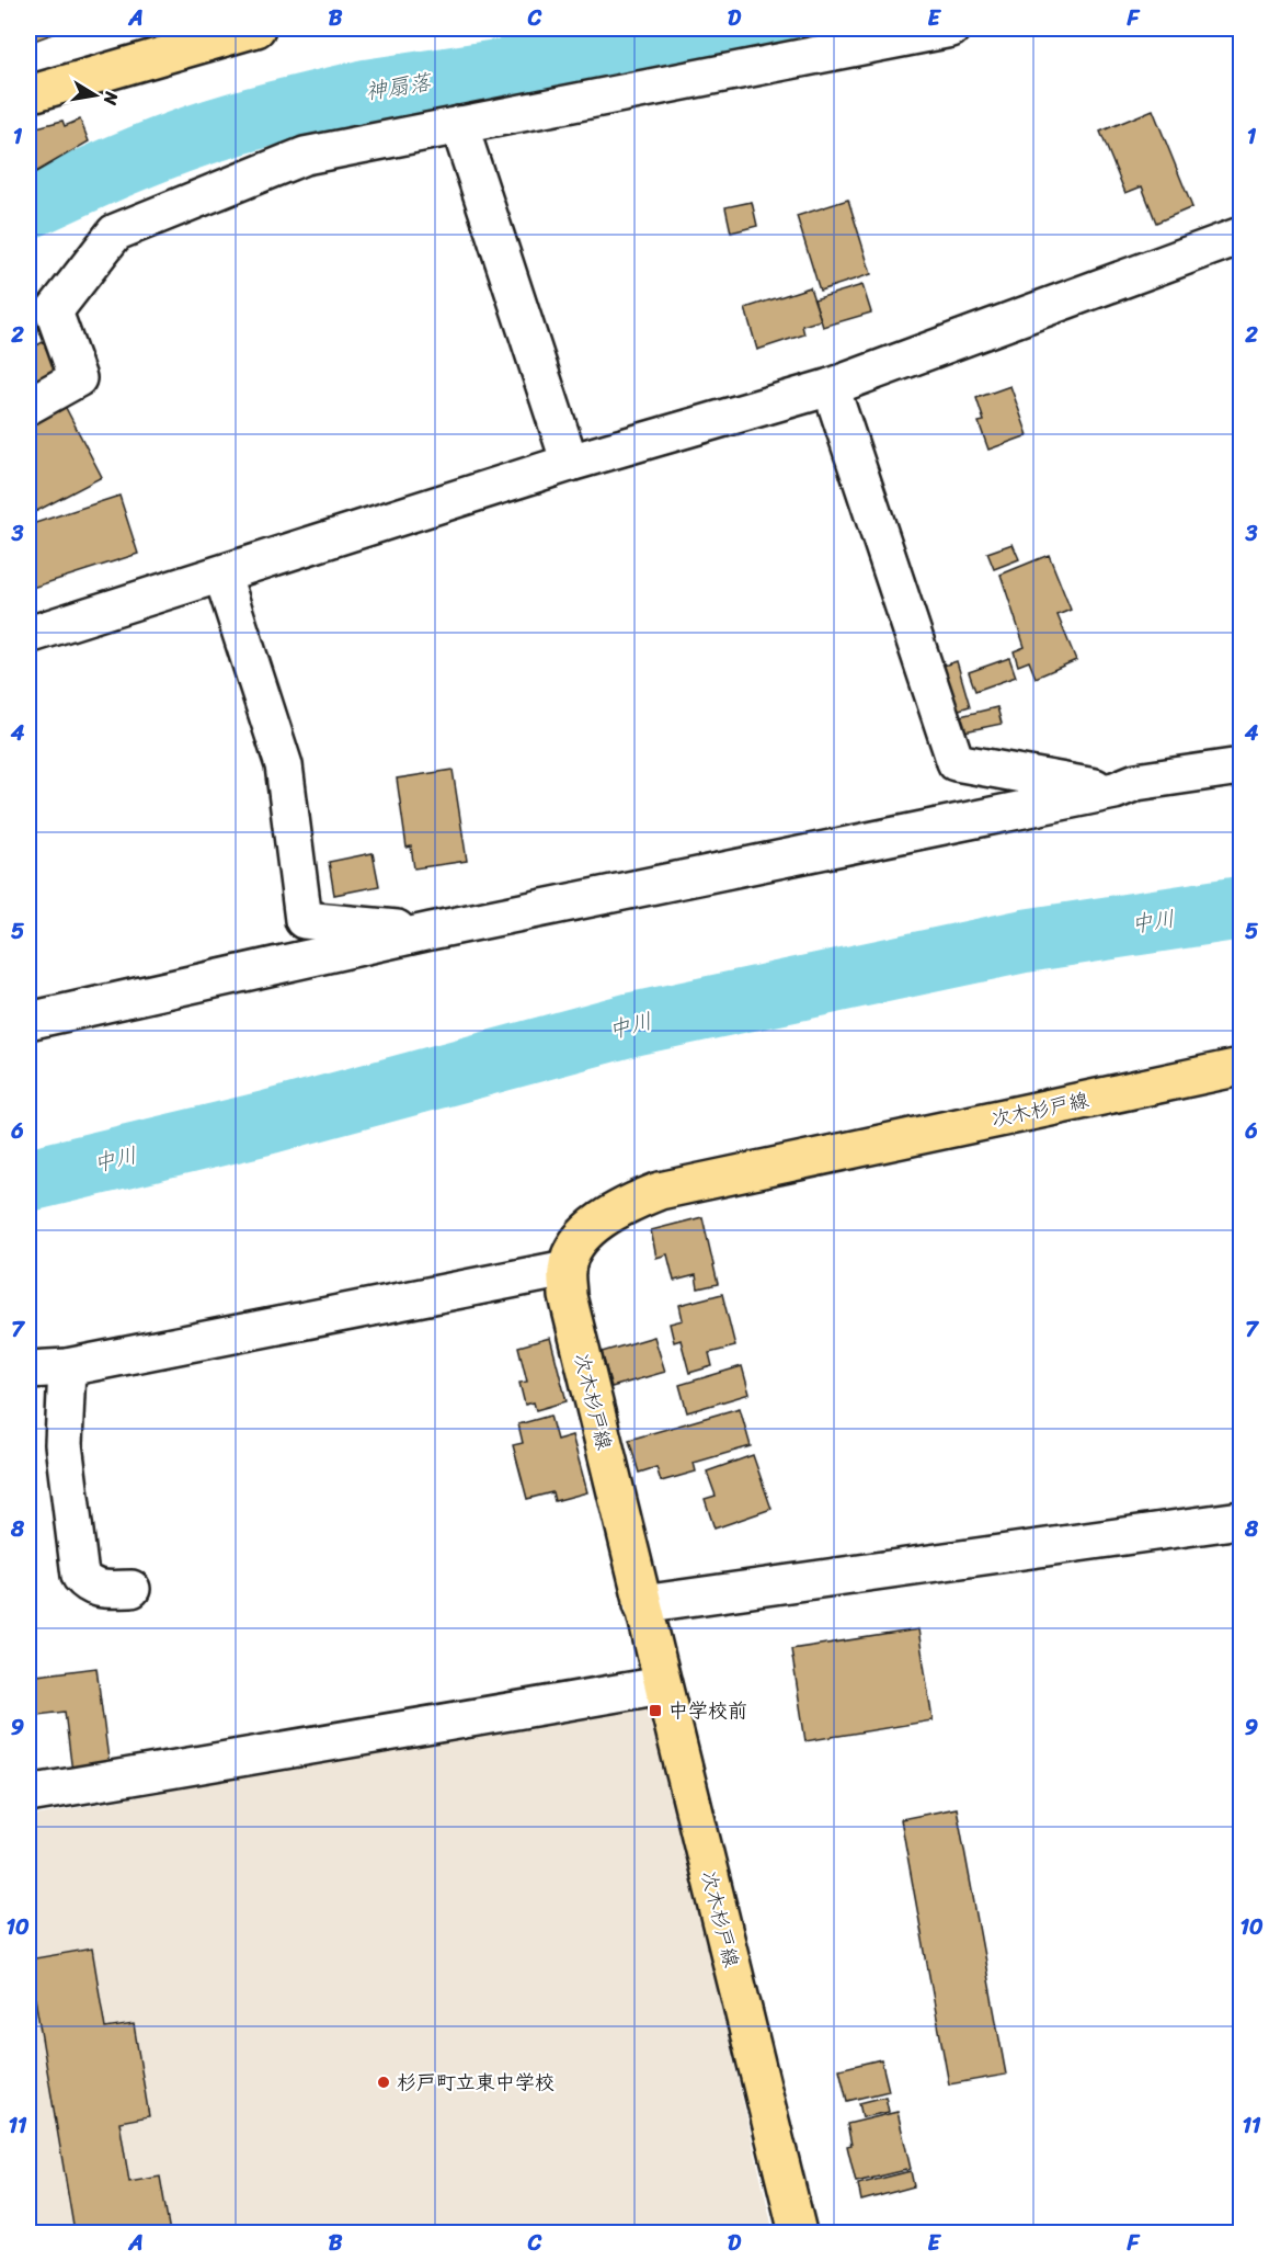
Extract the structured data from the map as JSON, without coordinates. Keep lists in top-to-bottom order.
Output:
{
  "streets": {
    "main road": ["次木杉戸線"]
  },
  "water": ["神扇落", "中川"],
  "places": {
    "transit": ["中学校前"],
    "other": ["杉戸町立東中学校"]
  },
  "north": "right",
  "grid": {
    "columns": [
      "A",
      "B",
      "C",
      "D",
      "E",
      "F"
    ],
    "rows": [
      "1",
      "2",
      "3",
      "4",
      "5",
      "6",
      "7",
      "8",
      "9",
      "10",
      "11"
    ]
  }
}
